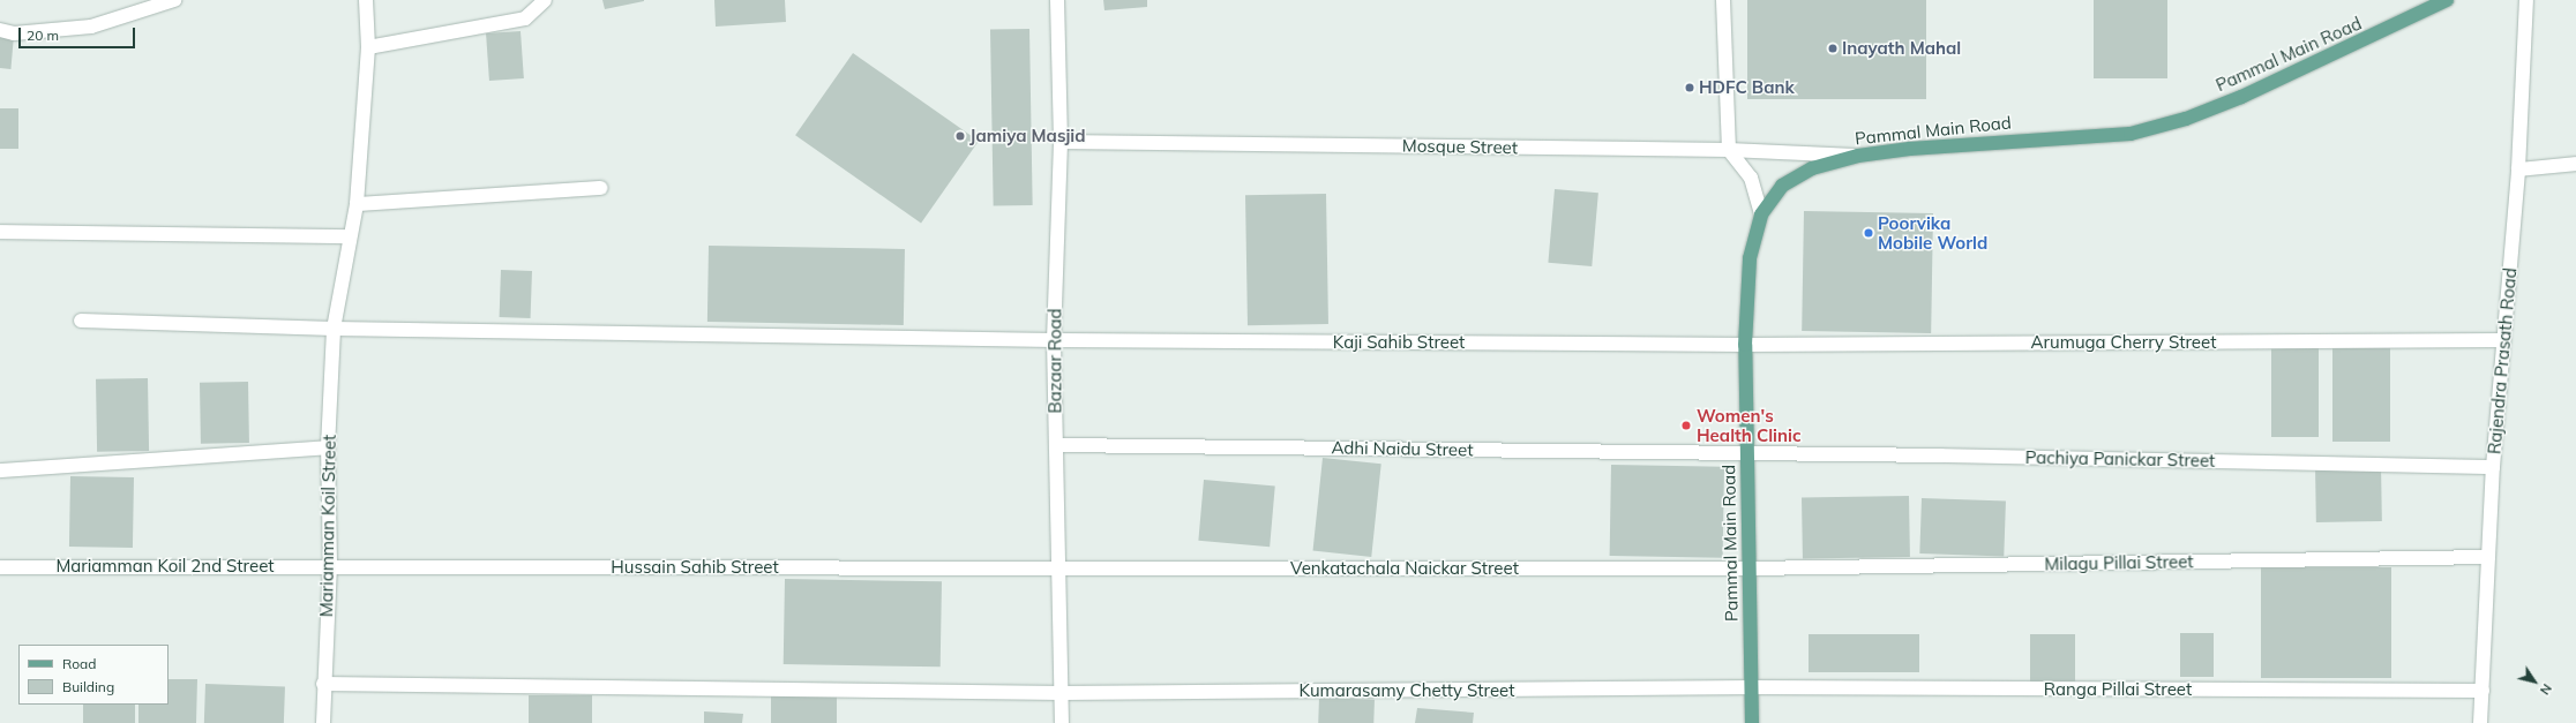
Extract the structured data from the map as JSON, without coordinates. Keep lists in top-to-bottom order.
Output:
{
  "streets": {
    "main road": ["Pammal Main Road"],
    "street": [
      "Mosque Street",
      "Kaji Sahib Street",
      "Arumuga Cherry Street",
      "Bazaar Road",
      "Rajendra Prasath Road",
      "Adhi Naidu Street",
      "Pachiya Panickar Street",
      "Mariamman Koil Street",
      "Milagu Pillai Street",
      "Mariamman Koil 2nd Street",
      "Hussain Sahib Street",
      "Venkatachala Naickar Street",
      "Ranga Pillai Street",
      "Kumarasamy Chetty Street"
    ]
  },
  "crossings": [
    ["Pammal Main Road", "Mosque Street"],
    ["Pammal Main Road", "Kaji Sahib Street"],
    ["Pammal Main Road", "Arumuga Cherry Street"],
    ["Pammal Main Road", "Adhi Naidu Street"],
    ["Pammal Main Road", "Pachiya Panickar Street"],
    ["Pammal Main Road", "Milagu Pillai Street"],
    ["Pammal Main Road", "Venkatachala Naickar Street"],
    ["Pammal Main Road", "Ranga Pillai Street"],
    ["Pammal Main Road", "Kumarasamy Chetty Street"],
    ["Mosque Street", "Bazaar Road"],
    ["Kaji Sahib Street", "Arumuga Cherry Street"],
    ["Kaji Sahib Street", "Bazaar Road"],
    ["Kaji Sahib Street", "Mariamman Koil Street"],
    ["Arumuga Cherry Street", "Rajendra Prasath Road"],
    ["Bazaar Road", "Adhi Naidu Street"],
    ["Bazaar Road", "Hussain Sahib Street"],
    ["Bazaar Road", "Venkatachala Naickar Street"],
    ["Bazaar Road", "Kumarasamy Chetty Street"],
    ["Rajendra Prasath Road", "Pachiya Panickar Street"],
    ["Rajendra Prasath Road", "Milagu Pillai Street"],
    ["Rajendra Prasath Road", "Ranga Pillai Street"],
    ["Adhi Naidu Street", "Pachiya Panickar Street"],
    ["Mariamman Koil Street", "Mariamman Koil 2nd Street"],
    ["Mariamman Koil Street", "Hussain Sahib Street"],
    ["Mariamman Koil Street", "Kumarasamy Chetty Street"],
    ["Milagu Pillai Street", "Venkatachala Naickar Street"],
    ["Mariamman Koil 2nd Street", "Hussain Sahib Street"],
    ["Hussain Sahib Street", "Venkatachala Naickar Street"],
    ["Ranga Pillai Street", "Kumarasamy Chetty Street"]
  ],
  "places": [
    "Inayath Mahal",
    "HDFC Bank",
    "Jamiya Masjid",
    "Poorvika Mobile World",
    "Women's Health Clinic"
  ],
  "legend": ["Road", "Building"],
  "scale_bar": "20 m",
  "north": "bottom right"
}
